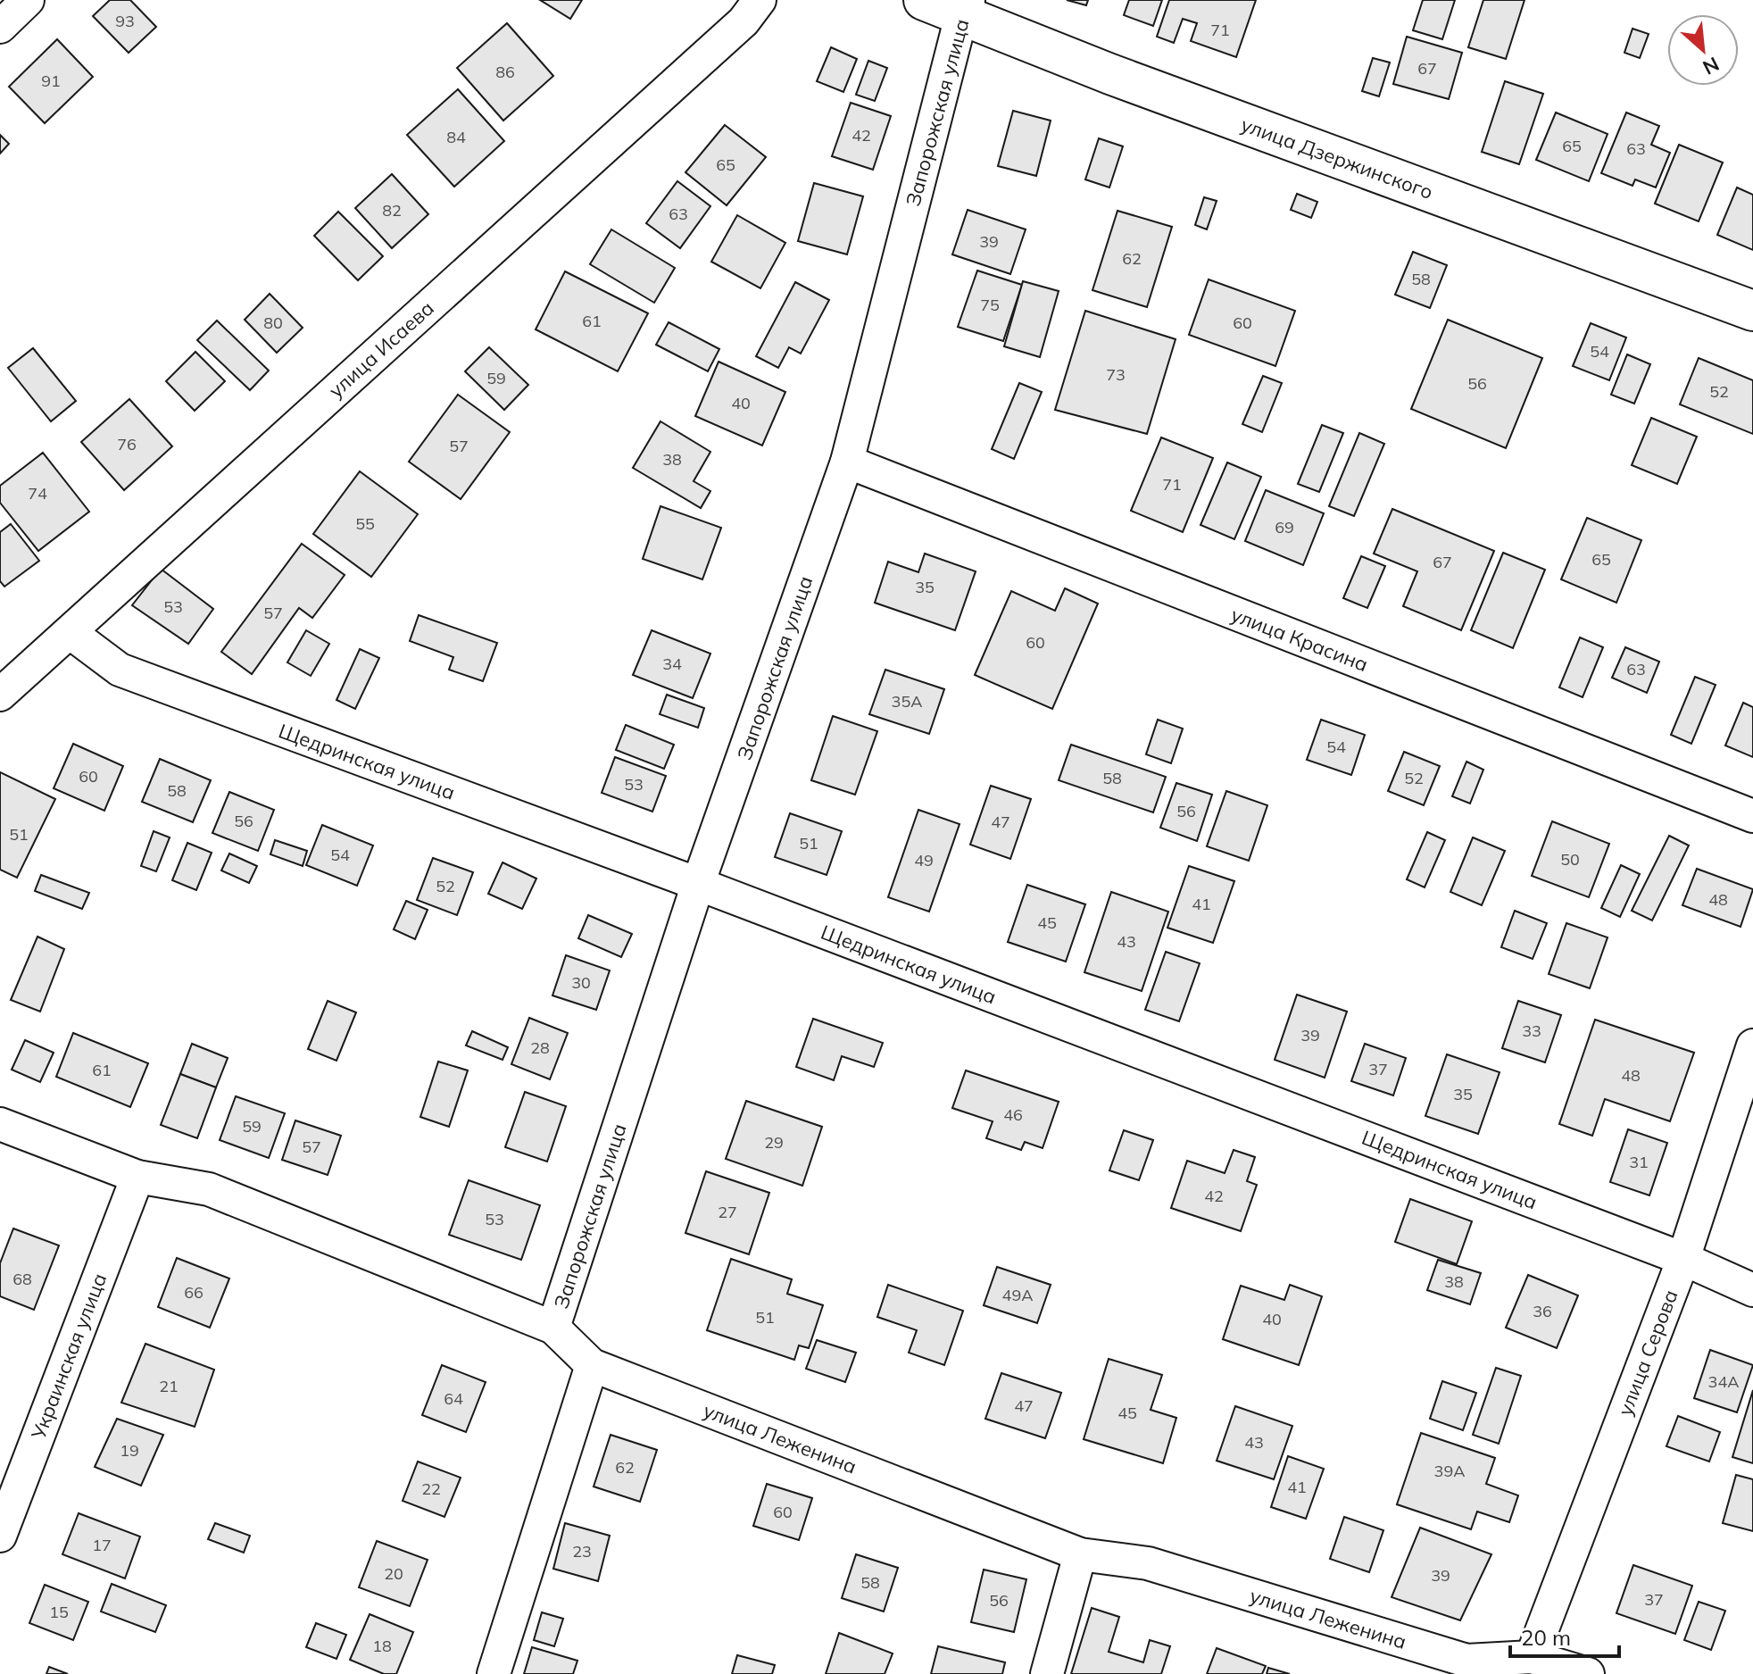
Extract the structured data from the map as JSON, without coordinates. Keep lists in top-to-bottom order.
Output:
{
  "streets": {
    "street": [
      "Запорожская улица",
      "улица Дзержинского",
      "улица Исаева",
      "улица Красина",
      "Щедринская улица",
      "улица Серова",
      "Украинская улица",
      "улица Леженина"
    ]
  },
  "crossings": [
    ["Запорожская улица", "улица Дзержинского"],
    ["Запорожская улица", "улица Красина"],
    ["Запорожская улица", "Щедринская улица"],
    ["Запорожская улица", "улица Леженина"],
    ["улица Исаева", "Щедринская улица"],
    ["Щедринская улица", "улица Серова"],
    ["улица Серова", "улица Леженина"],
    ["Украинская улица", "улица Леженина"]
  ],
  "house_numbers": [
    "93",
    "71",
    "67",
    "86",
    "91",
    "42",
    "84",
    "65",
    "63",
    "65",
    "82",
    "63",
    "39",
    "62",
    "58",
    "75",
    "61",
    "80",
    "60",
    "54",
    "73",
    "59",
    "56",
    "52",
    "40",
    "76",
    "57",
    "38",
    "71",
    "74",
    "55",
    "69",
    "65",
    "67",
    "35",
    "53",
    "57",
    "60",
    "34",
    "63",
    "35А",
    "54",
    "60",
    "58",
    "52",
    "53",
    "58",
    "56",
    "56",
    "47",
    "51",
    "51",
    "54",
    "50",
    "49",
    "52",
    "48",
    "41",
    "45",
    "43",
    "30",
    "33",
    "39",
    "28",
    "37",
    "61",
    "48",
    "35",
    "46",
    "59",
    "29",
    "57",
    "31",
    "42",
    "27",
    "53",
    "68",
    "38",
    "66",
    "49А",
    "36",
    "51",
    "40",
    "34А",
    "21",
    "64",
    "47",
    "45",
    "43",
    "19",
    "62",
    "39А",
    "41",
    "22",
    "60",
    "17",
    "23",
    "20",
    "39",
    "58",
    "37",
    "56",
    "15",
    "18"
  ],
  "scale_bar": "20 m",
  "north": "bottom right"
}
